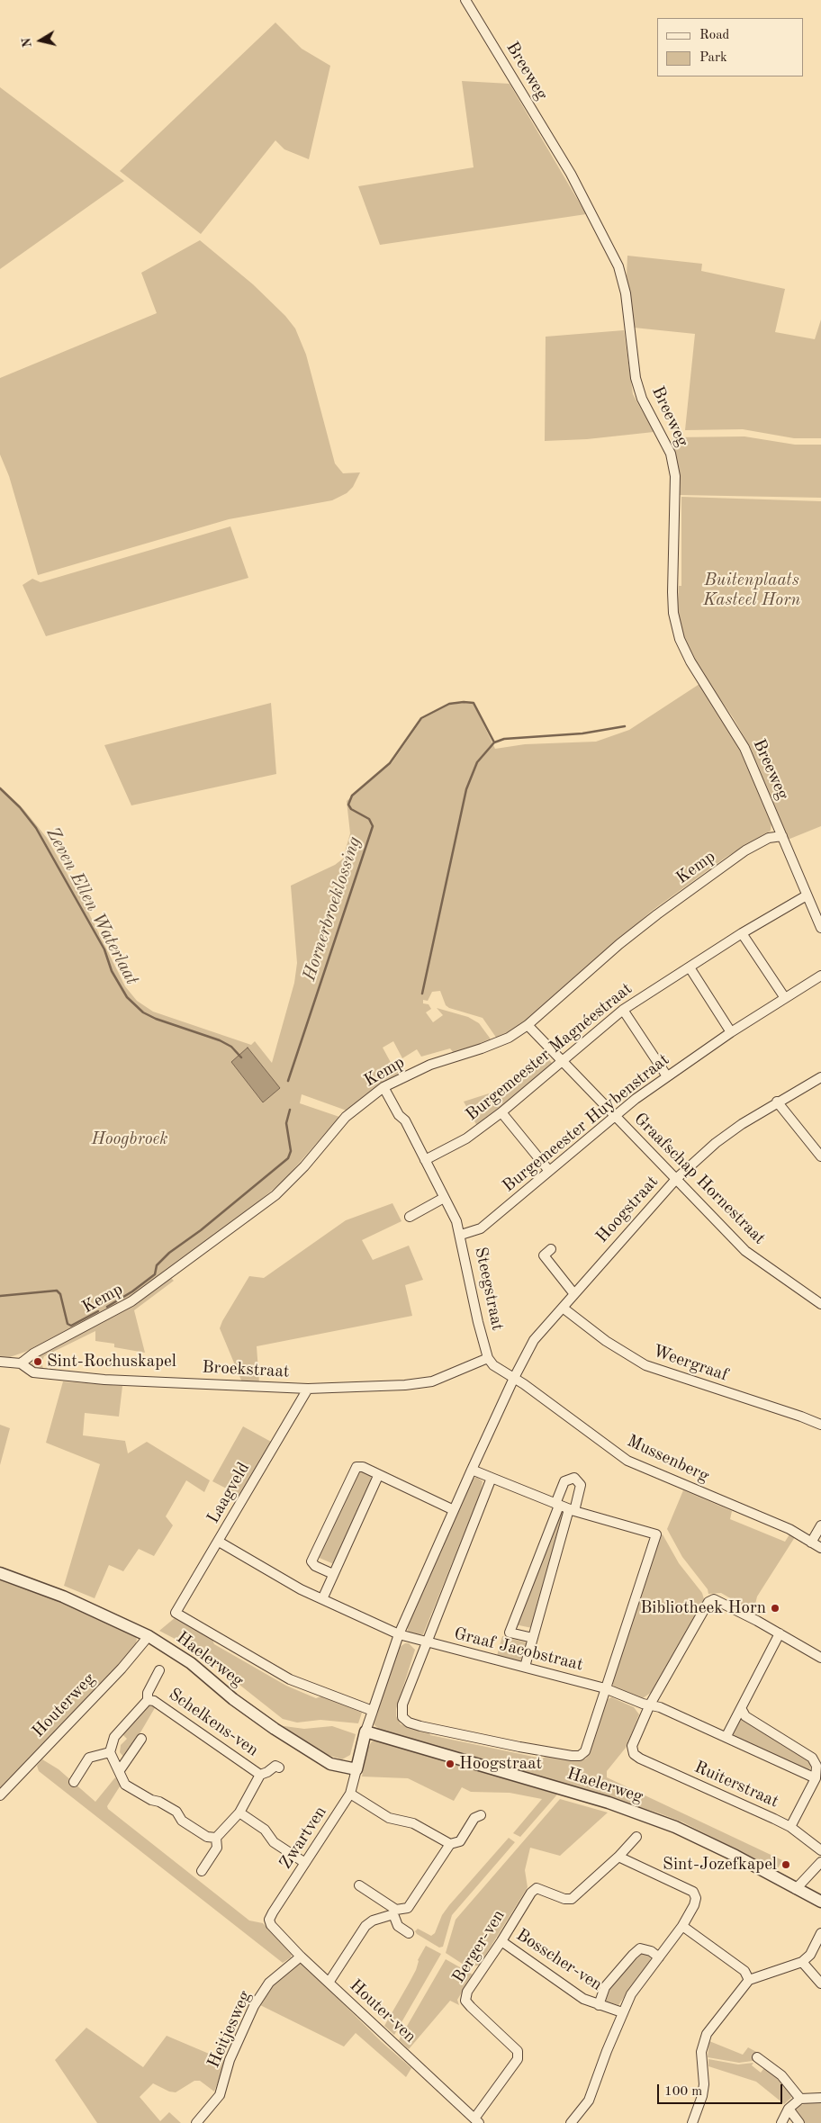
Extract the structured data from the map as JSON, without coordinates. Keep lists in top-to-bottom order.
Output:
{
  "streets": {
    "street": [
      "Breeweg",
      "Kemp",
      "Burgemeester Magnéestraat",
      "Burgemeester Huybenstraat",
      "Graafschap Hornestraat",
      "Hoogstraat",
      "Steegstraat",
      "Weergraaf",
      "Broekstraat",
      "Mussenberg",
      "Laagveld",
      "Graaf Jacobstraat",
      "Haelerweg",
      "Houterweg",
      "Schelkens-ven",
      "Ruiterstraat",
      "Zwartven",
      "Berger-ven",
      "Bosscher-ven",
      "Houter-ven",
      "Heitjesweg"
    ]
  },
  "crossings": [
    ["Breeweg", "Kemp"],
    ["Breeweg", "Burgemeester Magnéestraat"],
    ["Kemp", "Graafschap Hornestraat"],
    ["Kemp", "Steegstraat"],
    ["Kemp", "Broekstraat"],
    ["Burgemeester Magnéestraat", "Graafschap Hornestraat"],
    ["Burgemeester Magnéestraat", "Steegstraat"],
    ["Burgemeester Huybenstraat", "Graafschap Hornestraat"],
    ["Burgemeester Huybenstraat", "Steegstraat"],
    ["Graafschap Hornestraat", "Hoogstraat"],
    ["Hoogstraat", "Weergraaf"],
    ["Hoogstraat", "Mussenberg"],
    ["Hoogstraat", "Graaf Jacobstraat"],
    ["Hoogstraat", "Haelerweg"],
    ["Steegstraat", "Broekstraat"],
    ["Broekstraat", "Laagveld"],
    ["Laagveld", "Graaf Jacobstraat"],
    ["Laagveld", "Haelerweg"],
    ["Graaf Jacobstraat", "Haelerweg"],
    ["Graaf Jacobstraat", "Ruiterstraat"],
    ["Haelerweg", "Houterweg"],
    ["Haelerweg", "Zwartven"],
    ["Zwartven", "Houter-ven"],
    ["Berger-ven", "Bosscher-ven"],
    ["Berger-ven", "Houter-ven"],
    ["Houter-ven", "Heitjesweg"]
  ],
  "water": ["Zeven Ellen Waterlaat", "Hornerbroeklossing"],
  "parks": ["Buitenplaats Kasteel Horn", "Hoogbroek"],
  "places": [
    "Sint-Rochuskapel",
    "Bibliotheek Horn",
    "Hoogstraat",
    "Sint-Jozefkapel"
  ],
  "legend": ["Road", "Park"],
  "scale_bar": "100 m",
  "north": "left"
}
